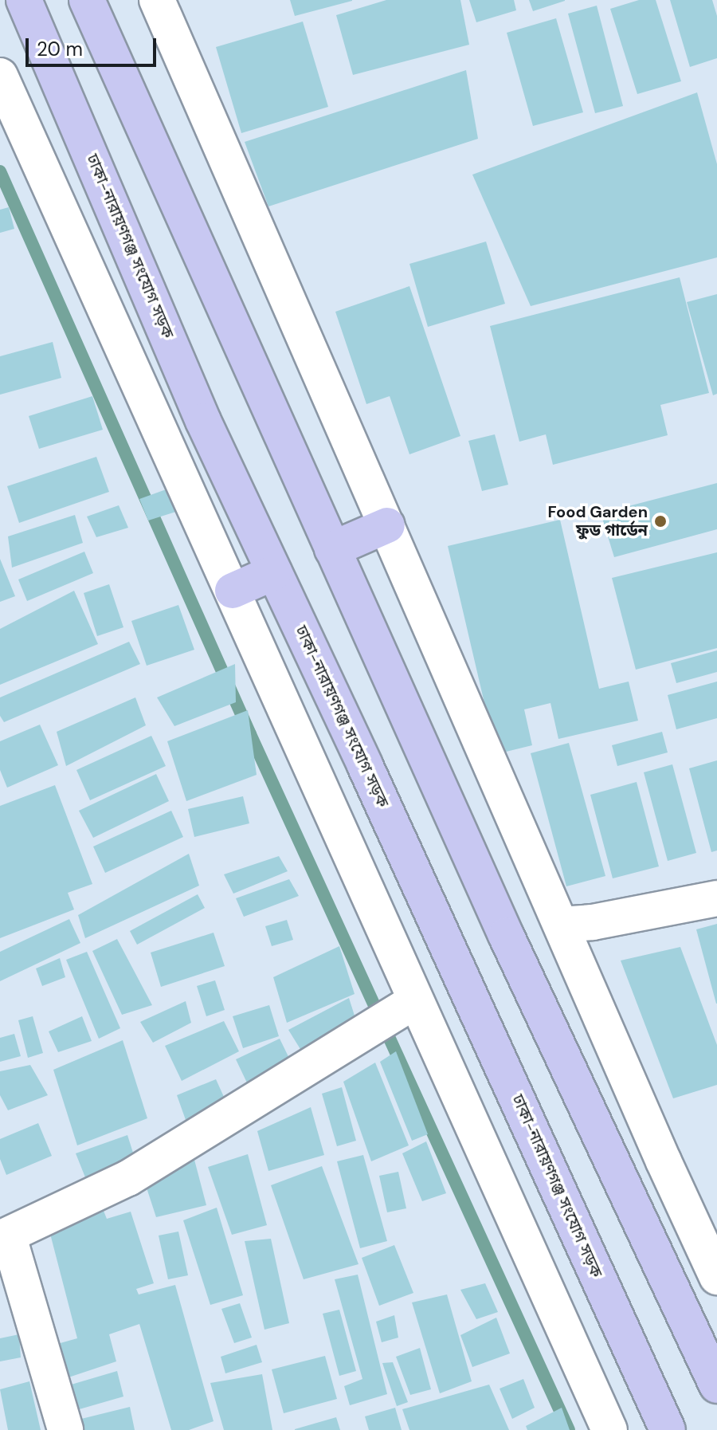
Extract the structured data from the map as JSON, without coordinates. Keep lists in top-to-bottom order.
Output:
{
  "streets": {
    "main road": ["ঢাকা-নারায়ণগঞ্জ সংযোগ সড়ক"]
  },
  "places": ["Food Garden ফুড গার্ডেন"],
  "scale_bar": "20 m"
}
